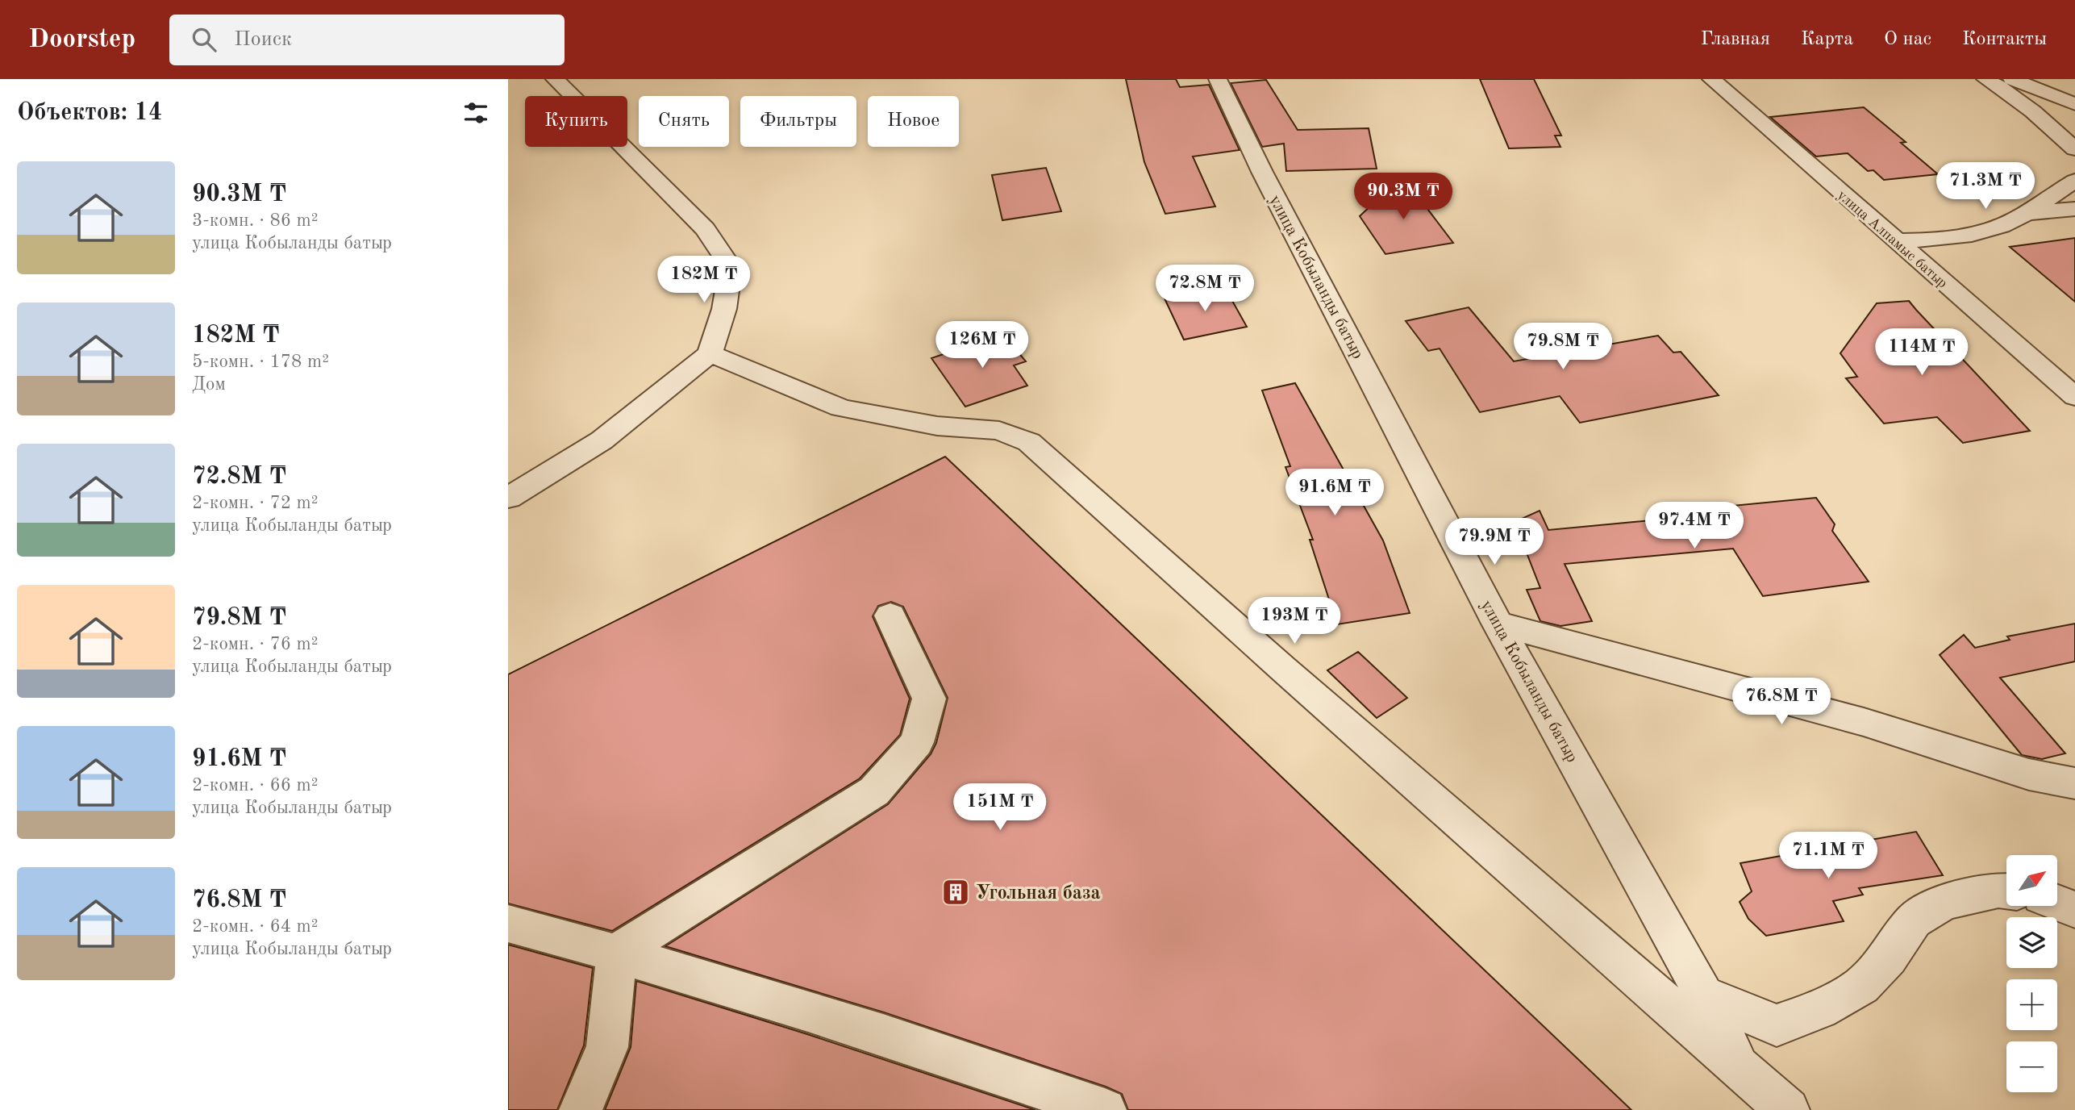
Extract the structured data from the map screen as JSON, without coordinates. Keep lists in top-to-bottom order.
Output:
{
  "streets": {
    "street": ["улица Алпамыс батыр", "улица Кобыланды батыр"]
  },
  "places": {
    "building": ["Угольная база"]
  },
  "north": "top right",
  "page": {
    "header": "Doorstep",
    "search": "Поиск",
    "nav": [
      "Главная",
      "Карта",
      "О нас",
      "Контакты"
    ],
    "heading": "Объектов: 14",
    "chip": [
      "Купить",
      "Снять",
      "Фильтры",
      "Новое"
    ],
    "list": [
      {
        "name": "90.3M ₸",
        "note": "3-комн. · 86 m² · улица Кобыланды батыр"
      },
      {
        "name": "182M ₸",
        "note": "5-комн. · 178 m² · Дом"
      },
      {
        "name": "72.8M ₸",
        "note": "2-комн. · 72 m² · улица Кобыланды батыр"
      },
      {
        "name": "79.8M ₸",
        "note": "2-комн. · 76 m² · улица Кобыланды батыр"
      },
      {
        "name": "91.6M ₸",
        "note": "2-комн. · 66 m² · улица Кобыланды батыр"
      },
      {
        "name": "76.8M ₸",
        "note": "2-комн. · 64 m² · улица Кобыланды батыр"
      }
    ],
    "price": [
      "71.3M ₸",
      "90.3M ₸",
      "182M ₸",
      "72.8M ₸",
      "126M ₸",
      "79.8M ₸",
      "114M ₸",
      "91.6M ₸",
      "97.4M ₸",
      "79.9M ₸",
      "193M ₸",
      "76.8M ₸",
      "151M ₸",
      "71.1M ₸"
    ],
    "map_buttons": ["+", "−"]
  }
}
